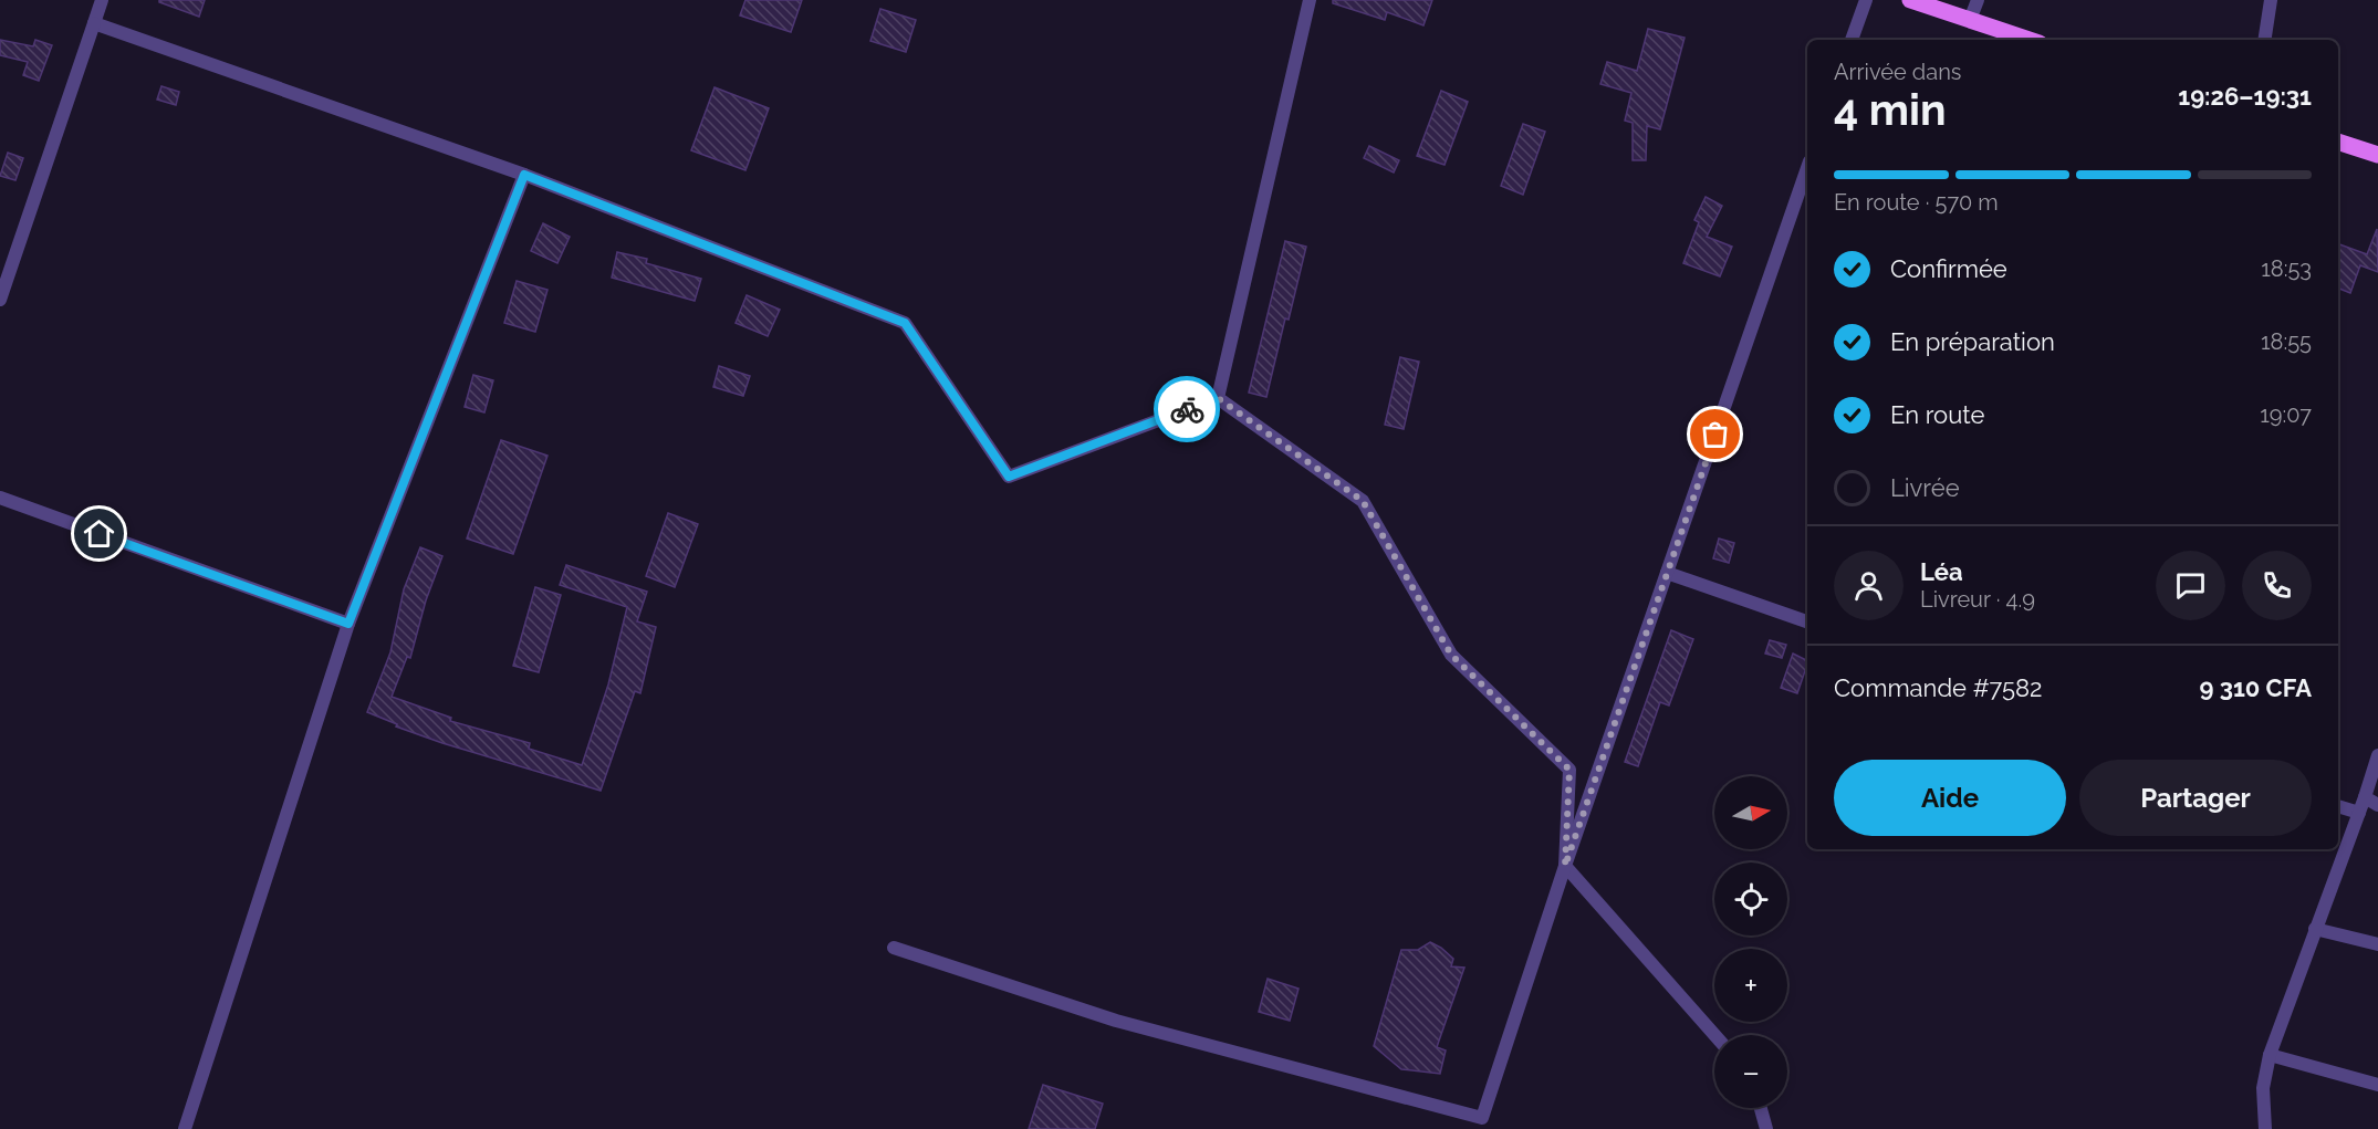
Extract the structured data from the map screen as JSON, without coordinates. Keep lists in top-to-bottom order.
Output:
{
  "north": "right",
  "page": {
    "heading": ["4 min", "Arrivée dans", "19:26–19:31"],
    "panel": [
      "Léa",
      "Livreur · 4.9",
      "Commande #7582",
      "9 310 CFA"
    ],
    "bar": "En route · 570 m",
    "list": [
      ["Confirmée", "18:53"],
      ["En préparation", "18:55"],
      ["En route", "19:07"],
      "Livrée"
    ],
    "buttons": ["Aide", "Partager"],
    "map_buttons": ["+", "−"]
  }
}
